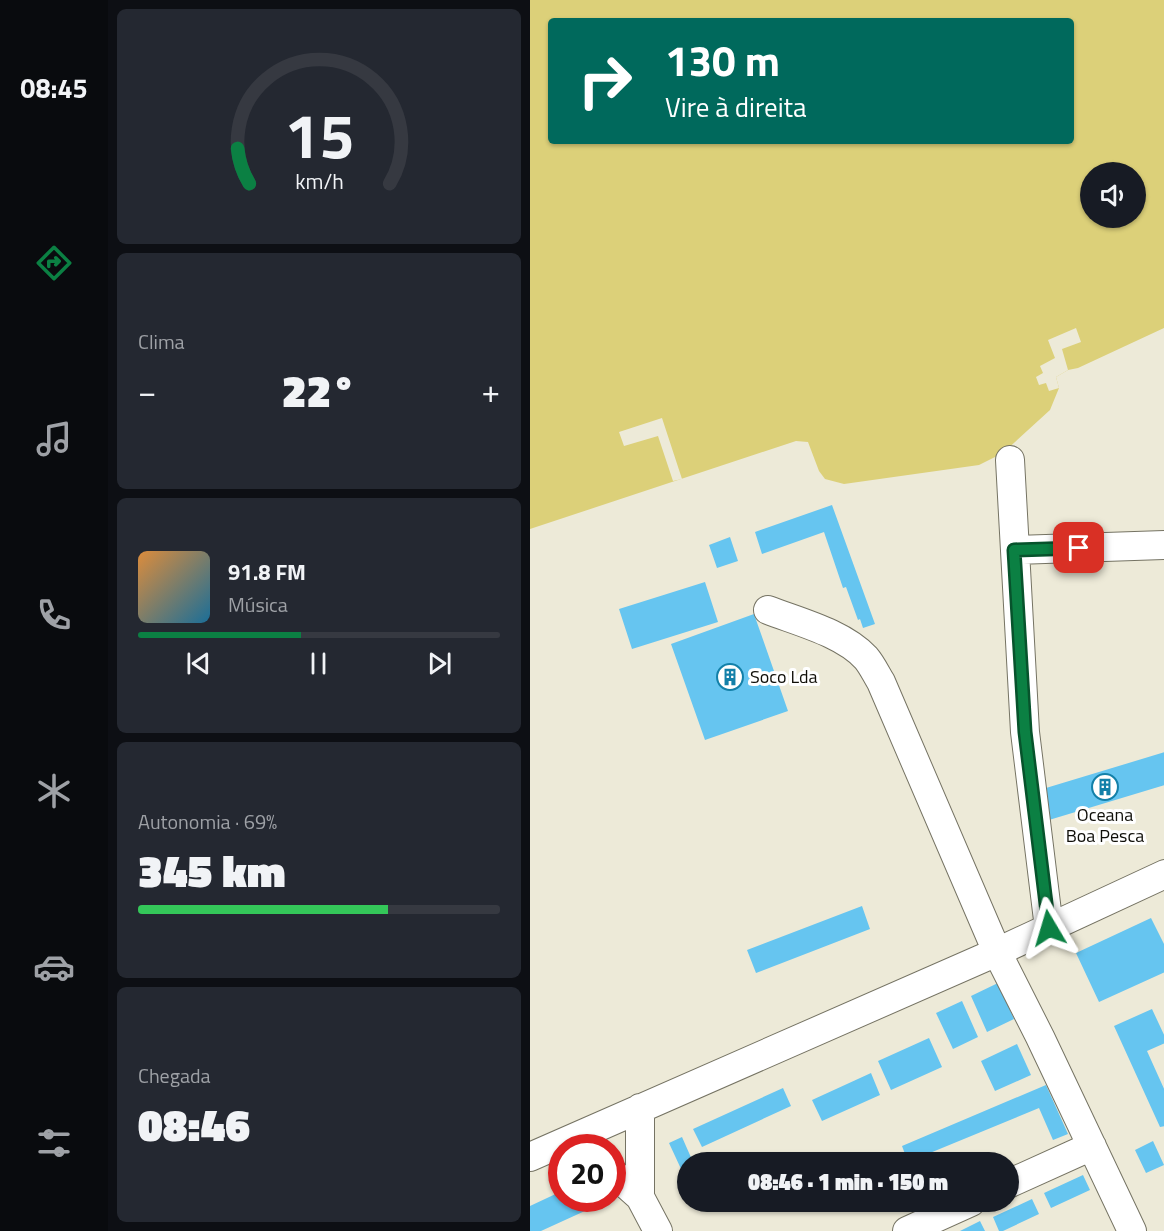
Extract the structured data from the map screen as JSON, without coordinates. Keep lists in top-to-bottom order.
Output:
{
  "places": {
    "building": ["Soco Lda", "Oceana Boa Pesca"]
  },
  "page": {
    "tabs": "08:45",
    "turn": ["130 m", "Vire à direita"],
    "tile": [
      "Clima",
      ["Autonomia · 69%", "345 km"],
      ["Chegada", "08:46"]
    ],
    "heat": ["−", "22°", "+"],
    "song": ["91.8 FM", "Música"],
    "limit": "20",
    "trip": "08:46 · 1 min · 150 m",
    "gauge": ["15", "km/h"]
  }
}
